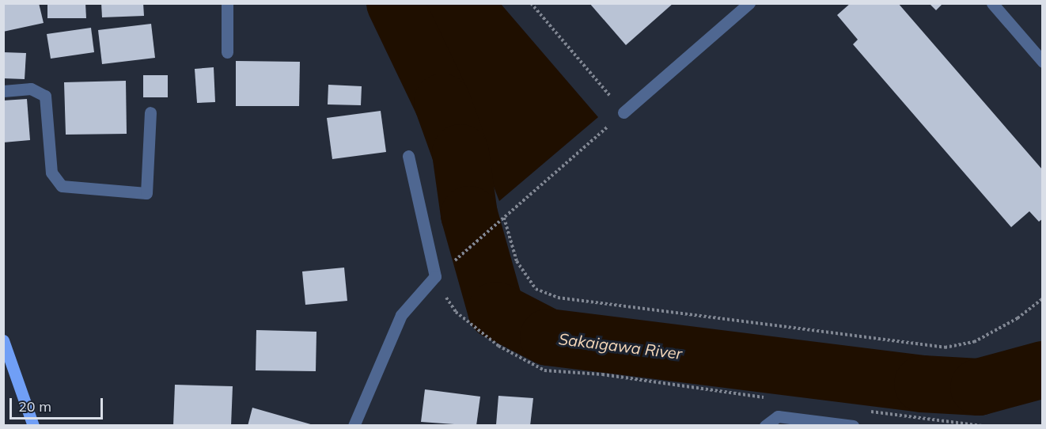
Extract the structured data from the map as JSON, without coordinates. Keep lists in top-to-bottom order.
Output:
{
  "water": ["Sakaigawa River"],
  "scale_bar": "20 m"
}
